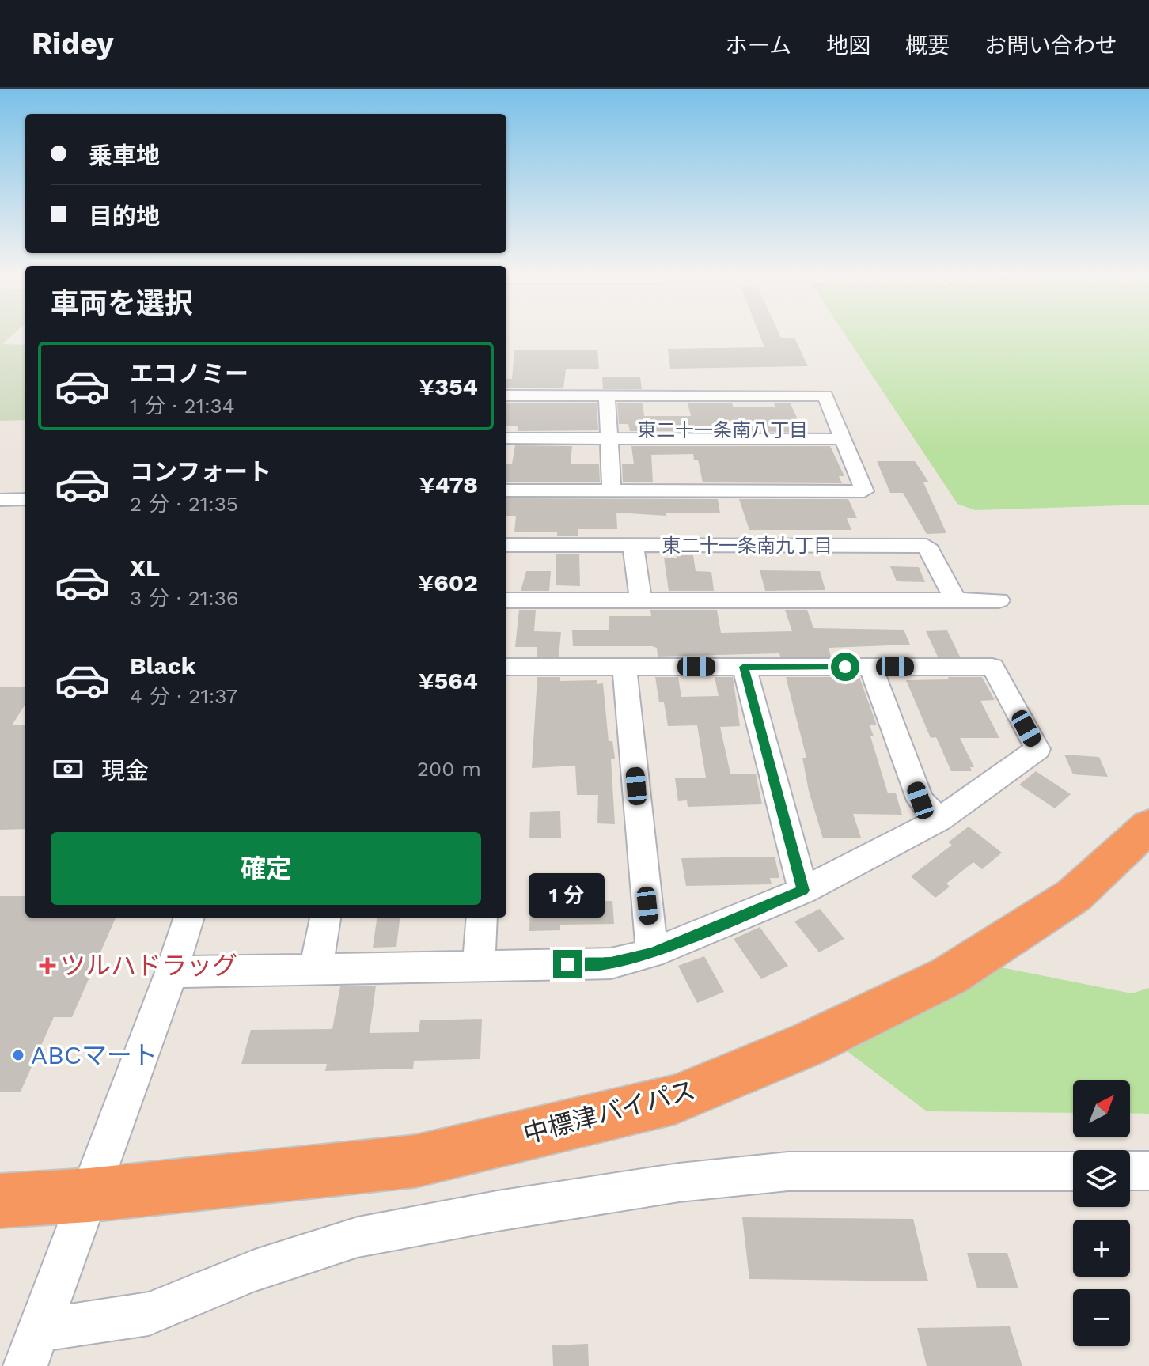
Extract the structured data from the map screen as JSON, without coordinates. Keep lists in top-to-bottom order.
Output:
{
  "streets": {
    "highway": ["中標津バイパス"]
  },
  "districts": ["東二十一条南八丁目", "東二十一条南九丁目"],
  "places": {
    "health": ["ツルハドラッグ"],
    "other": ["ABCマート"]
  },
  "north": "top right",
  "page": {
    "header": "Ridey",
    "nav": [
      "ホーム",
      "地図",
      "概要",
      "お問い合わせ"
    ],
    "banner": ["乗車地", "目的地"],
    "heading": "車両を選択",
    "list": [
      {
        "name": "エコノミー",
        "note": "1 分 · 21:34",
        "value": "¥354"
      },
      {
        "name": "コンフォート",
        "note": "2 分 · 21:35",
        "value": "¥478"
      },
      {
        "name": "XL",
        "note": "3 分 · 21:36",
        "value": "¥602"
      },
      {
        "name": "Black",
        "note": "4 分 · 21:37",
        "value": "¥564"
      }
    ],
    "pay": ["現金", "200 m"],
    "buttons": "確定",
    "bubble": "1 分",
    "map_buttons": ["+", "−"]
  }
}
